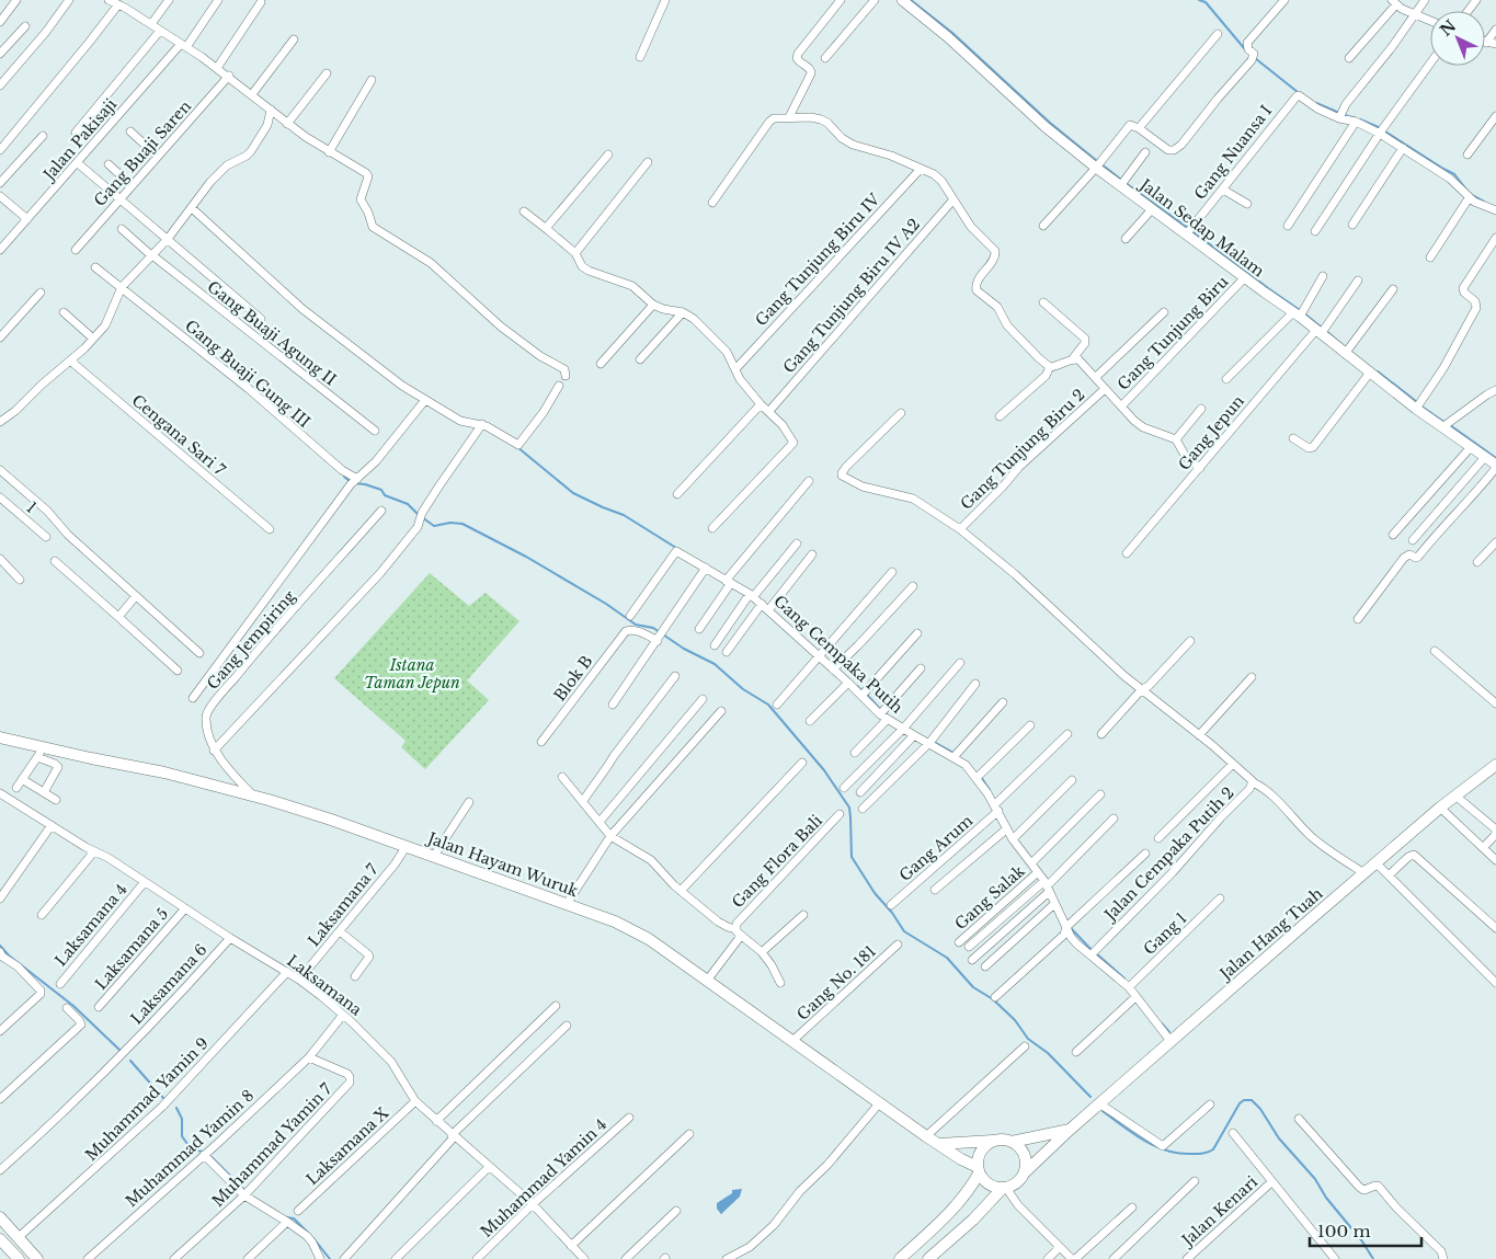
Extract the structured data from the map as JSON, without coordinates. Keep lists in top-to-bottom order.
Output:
{
  "streets": {
    "main road": ["Jalan Hayam Wuruk", "Jalan Hang Tuah"],
    "street": [
      "Jalan Pakisaji",
      "Gang Nuansa I",
      "Gang Buaji Saren",
      "Jalan Sedap Malam",
      "Gang Tunjung Biru IV",
      "Gang Tunjung Biru IV A2",
      "Gang Buaji Agung II",
      "Gang Tunjung Biru",
      "Gang Buaji Gung III",
      "Gang Jepun",
      "Cengana Sari 7",
      "Gang Tunjung Biru 2",
      "1",
      "Gang Jempiring",
      "Gang Cempaka Putih",
      "Blok B",
      "Gang Arum",
      "Jalan Cempaka Putih 2",
      "Gang Flora Bali",
      "Gang Salak",
      "Laksamana 7",
      "Laksamana 4",
      "Gang 1",
      "Laksamana 5",
      "Gang No. 181",
      "Laksamana 6",
      "Laksamana",
      "Muhammad Yamin 9",
      "Muhammad Yamin 7",
      "Laksamana X",
      "Muhammad Yamin 8",
      "Muhammad Yamin 4",
      "Jalan Kenari"
    ]
  },
  "crossings": [
    ["Gang Nuansa I", "Jalan Sedap Malam"],
    ["Jalan Sedap Malam", "Gang Tunjung Biru"],
    ["Jalan Sedap Malam", "Gang Jepun"],
    ["Gang Tunjung Biru 2", "Jalan Cempaka Putih 2"],
    ["Gang Jempiring", "Jalan Hayam Wuruk"],
    ["Gang Cempaka Putih", "Gang Arum"],
    ["Gang Cempaka Putih", "Jalan Cempaka Putih 2"],
    ["Gang Cempaka Putih", "Gang Salak"],
    ["Gang Cempaka Putih", "Gang 1"],
    ["Gang Cempaka Putih", "Jalan Hang Tuah"],
    ["Gang Flora Bali", "Jalan Hayam Wuruk"],
    ["Jalan Hayam Wuruk", "Laksamana 7"],
    ["Jalan Hayam Wuruk", "Jalan Hang Tuah"],
    ["Jalan Hayam Wuruk", "Gang No. 181"],
    ["Laksamana 7", "Laksamana"],
    ["Laksamana 4", "Laksamana"],
    ["Laksamana 5", "Laksamana"],
    ["Laksamana 6", "Laksamana"],
    ["Laksamana", "Muhammad Yamin 9"],
    ["Laksamana", "Laksamana X"],
    ["Laksamana", "Muhammad Yamin 8"],
    ["Laksamana", "Muhammad Yamin 4"],
    ["Muhammad Yamin 7", "Muhammad Yamin 8"]
  ],
  "parks": ["Istana Taman Jepun"],
  "scale_bar": "100 m",
  "north": "top left"
}
